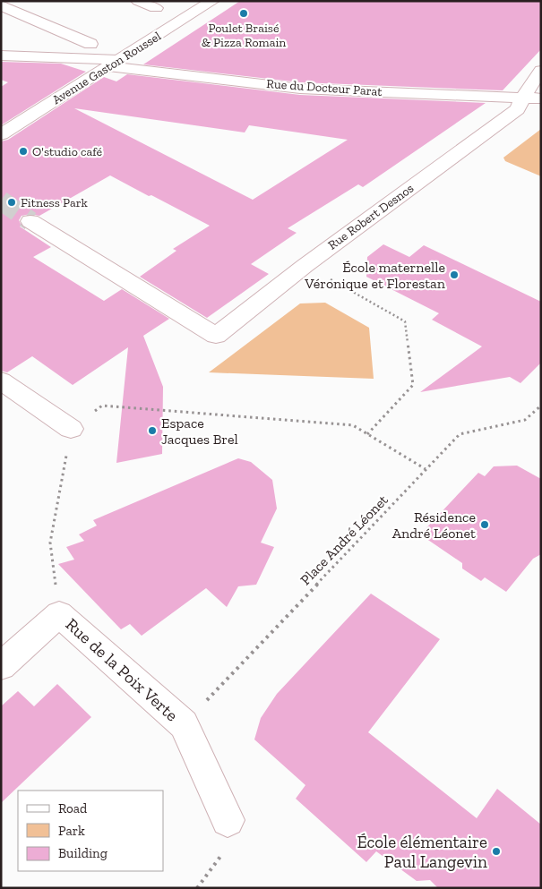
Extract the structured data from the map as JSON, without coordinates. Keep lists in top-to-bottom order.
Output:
{
  "streets": {
    "street": [
      "Avenue Gaston Roussel",
      "Rue du Docteur Parat",
      "Rue Robert Desnos",
      "Rue de la Poix Verte"
    ],
    "path": ["Place André Léonet"]
  },
  "crossings": [
    ["Avenue Gaston Roussel", "Rue du Docteur Parat"],
    ["Rue du Docteur Parat", "Rue Robert Desnos"],
    ["Place André Léonet", "Rue de la Poix Verte"]
  ],
  "places": [
    "Poulet Braisé & Pizza Romain",
    "O'studio café",
    "Fitness Park",
    "École maternelle Véronique et Florestan",
    "Espace Jacques Brel",
    "Résidence André Léonet",
    "École élémentaire Paul Langevin"
  ],
  "legend": ["Road", "Park", "Building"]
}
